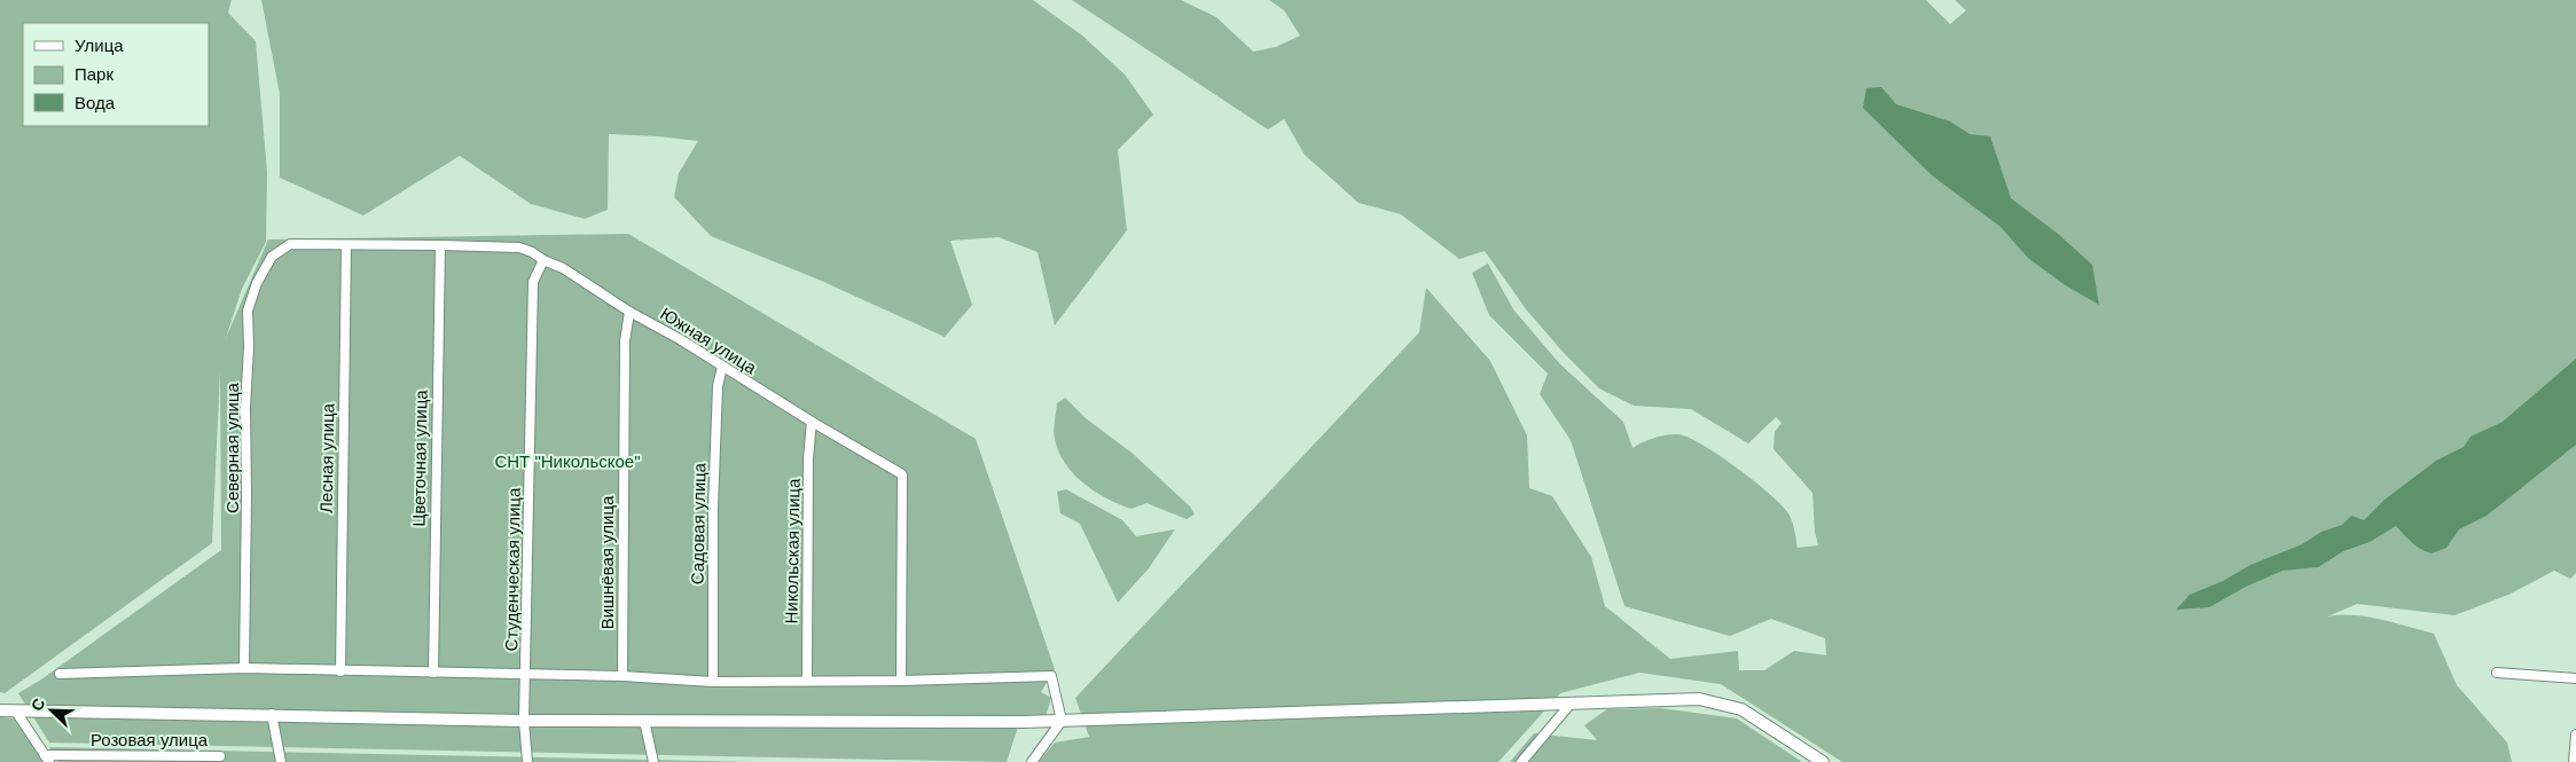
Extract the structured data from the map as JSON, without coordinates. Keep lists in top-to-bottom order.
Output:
{
  "streets": {
    "street": [
      "Южная улица",
      "Северная улица",
      "Лесная улица",
      "Цветочная улица",
      "Садовая улица",
      "Никольская улица",
      "Вишнёвая улица",
      "Студенческая улица",
      "Розовая улица"
    ]
  },
  "crossings": [
    ["Южная улица", "Северная улица"],
    ["Южная улица", "Лесная улица"],
    ["Южная улица", "Цветочная улица"],
    ["Южная улица", "Садовая улица"],
    ["Южная улица", "Никольская улица"],
    ["Южная улица", "Вишнёвая улица"],
    ["Южная улица", "Студенческая улица"]
  ],
  "parks": ["СНТ \"Никольское\""],
  "legend": ["Улица", "Парк", "Вода"],
  "north": "top left"
}
